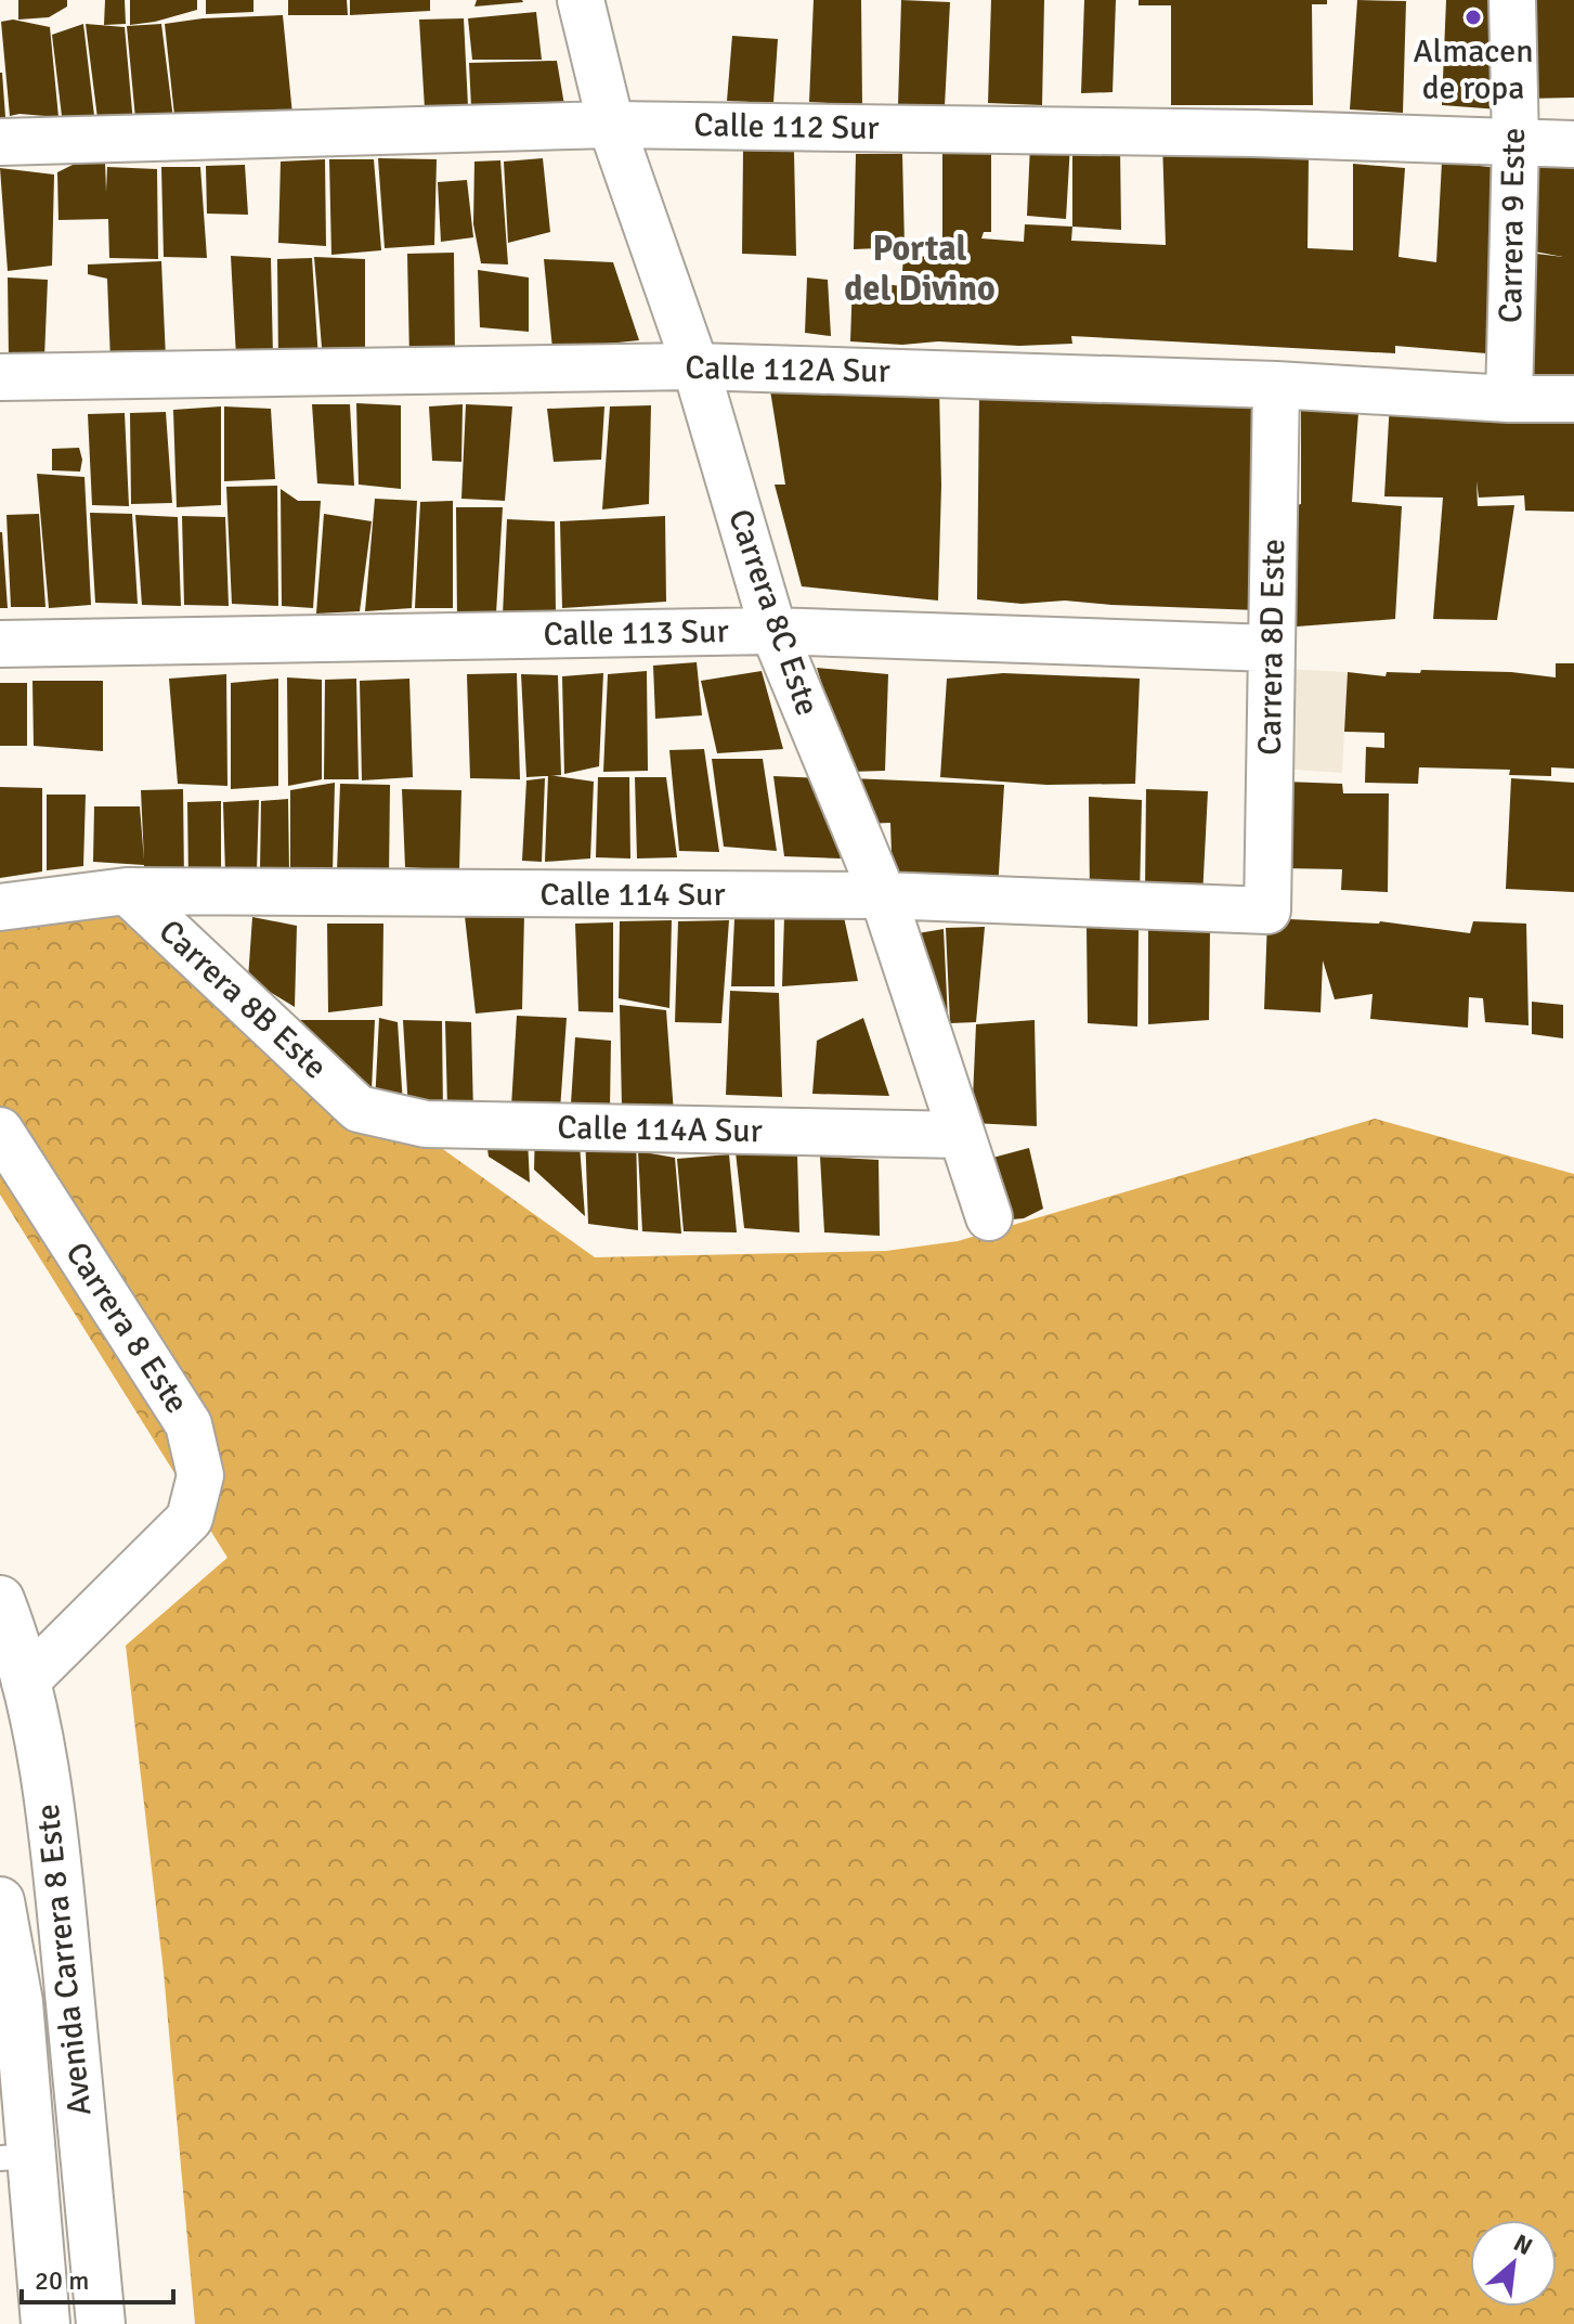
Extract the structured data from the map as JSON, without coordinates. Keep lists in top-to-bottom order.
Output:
{
  "streets": {
    "highway": ["Avenida Carrera 8 Este"],
    "street": [
      "Calle 112 Sur",
      "Carrera 9 Este",
      "Calle 112A Sur",
      "Carrera 8C Este",
      "Calle 113 Sur",
      "Carrera 8D Este",
      "Calle 114 Sur",
      "Carrera 8B Este",
      "Calle 114A Sur",
      "Carrera 8 Este"
    ]
  },
  "crossings": [
    ["Calle 112 Sur", "Carrera 9 Este"],
    ["Calle 112 Sur", "Carrera 8C Este"],
    ["Carrera 9 Este", "Calle 112A Sur"],
    ["Calle 112A Sur", "Carrera 8C Este"],
    ["Calle 112A Sur", "Carrera 8D Este"],
    ["Carrera 8C Este", "Calle 113 Sur"],
    ["Carrera 8C Este", "Calle 114 Sur"],
    ["Carrera 8C Este", "Calle 114A Sur"],
    ["Calle 113 Sur", "Carrera 8D Este"],
    ["Carrera 8D Este", "Calle 114 Sur"],
    ["Calle 114 Sur", "Carrera 8B Este"],
    ["Carrera 8B Este", "Calle 114A Sur"],
    ["Carrera 8 Este", "Avenida Carrera 8 Este"]
  ],
  "districts": ["Portal del Divino"],
  "places": ["Almacen de ropa"],
  "scale_bar": "20 m",
  "north": "top right"
}
